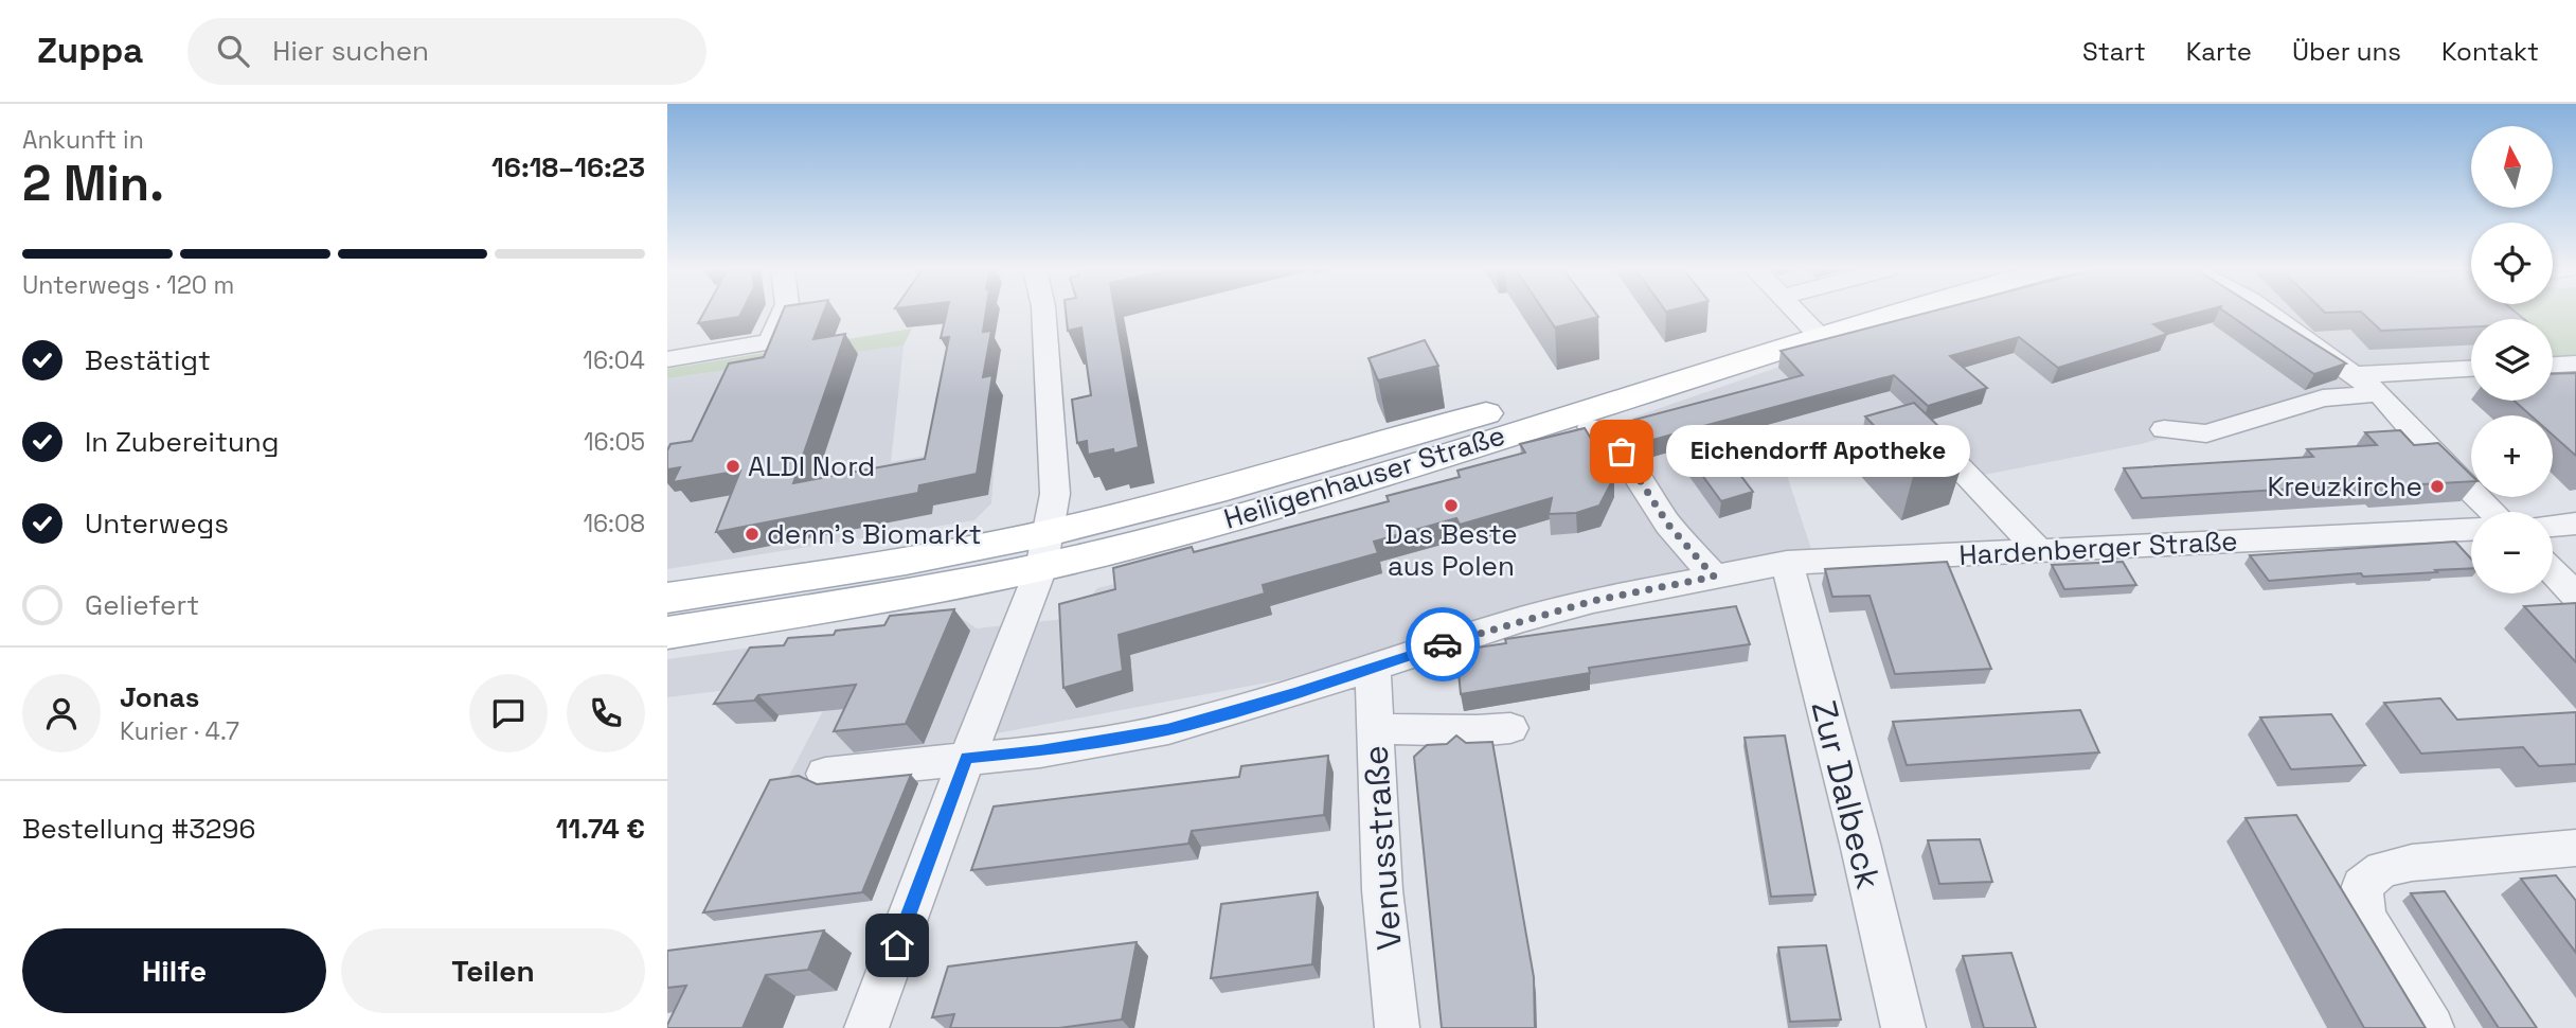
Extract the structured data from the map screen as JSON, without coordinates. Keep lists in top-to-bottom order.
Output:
{
  "streets": {
    "main road": ["Heiligenhauser Straße"],
    "street": ["Hardenberger Straße", "Zur Dalbeck", "Venusstraße"]
  },
  "crossings": [
    ["Hardenberger Straße", "Zur Dalbeck"],
    ["Hardenberger Straße", "Venusstraße"]
  ],
  "places": [
    "Eichendorff Apotheke",
    "ALDI Nord",
    "Kreuzkirche",
    "Das Beste aus Polen",
    "denn's Biomarkt"
  ],
  "north": "top",
  "page": {
    "header": "Zuppa",
    "search": "Hier suchen",
    "nav": [
      "Start",
      "Karte",
      "Über uns",
      "Kontakt"
    ],
    "heading": ["2 Min.", "Ankunft in", "16:18–16:23"],
    "panel": [
      "Jonas",
      "Kurier · 4.7",
      "Bestellung #3296",
      "11.74 €"
    ],
    "map_buttons": ["+", "−"],
    "bar": "Unterwegs · 120 m",
    "list": [
      ["Bestätigt", "16:04"],
      ["In Zubereitung", "16:05"],
      ["Unterwegs", "16:08"],
      "Geliefert"
    ],
    "bubble": "Eichendorff Apotheke",
    "buttons": ["Hilfe", "Teilen"]
  }
}
